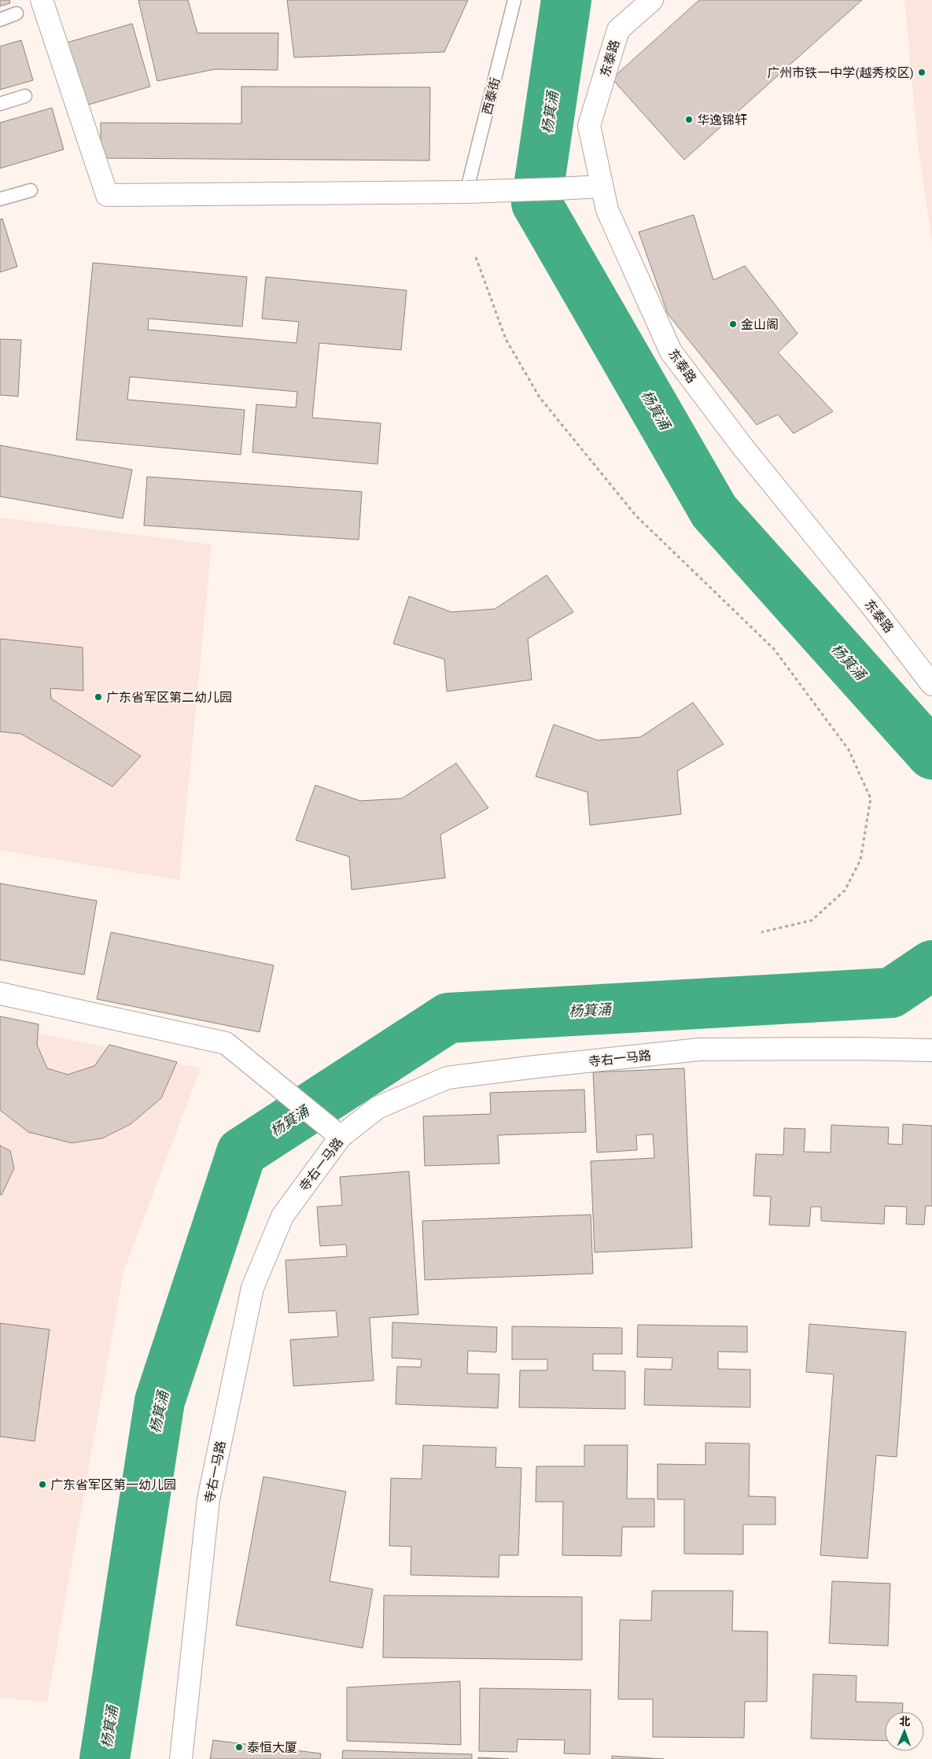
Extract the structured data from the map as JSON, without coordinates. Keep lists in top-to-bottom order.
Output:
{
  "streets": {
    "street": ["东泰路", "寺右一马路"],
    "lane": ["西泰街"]
  },
  "water": ["杨箕涌"],
  "places": [
    "广州市铁一中学(越秀校区)",
    "华逸锦轩",
    "金山阁",
    "广东省军区第二幼儿园",
    "广东省军区第一幼儿园",
    "泰恒大厦"
  ],
  "north": "top"
}
